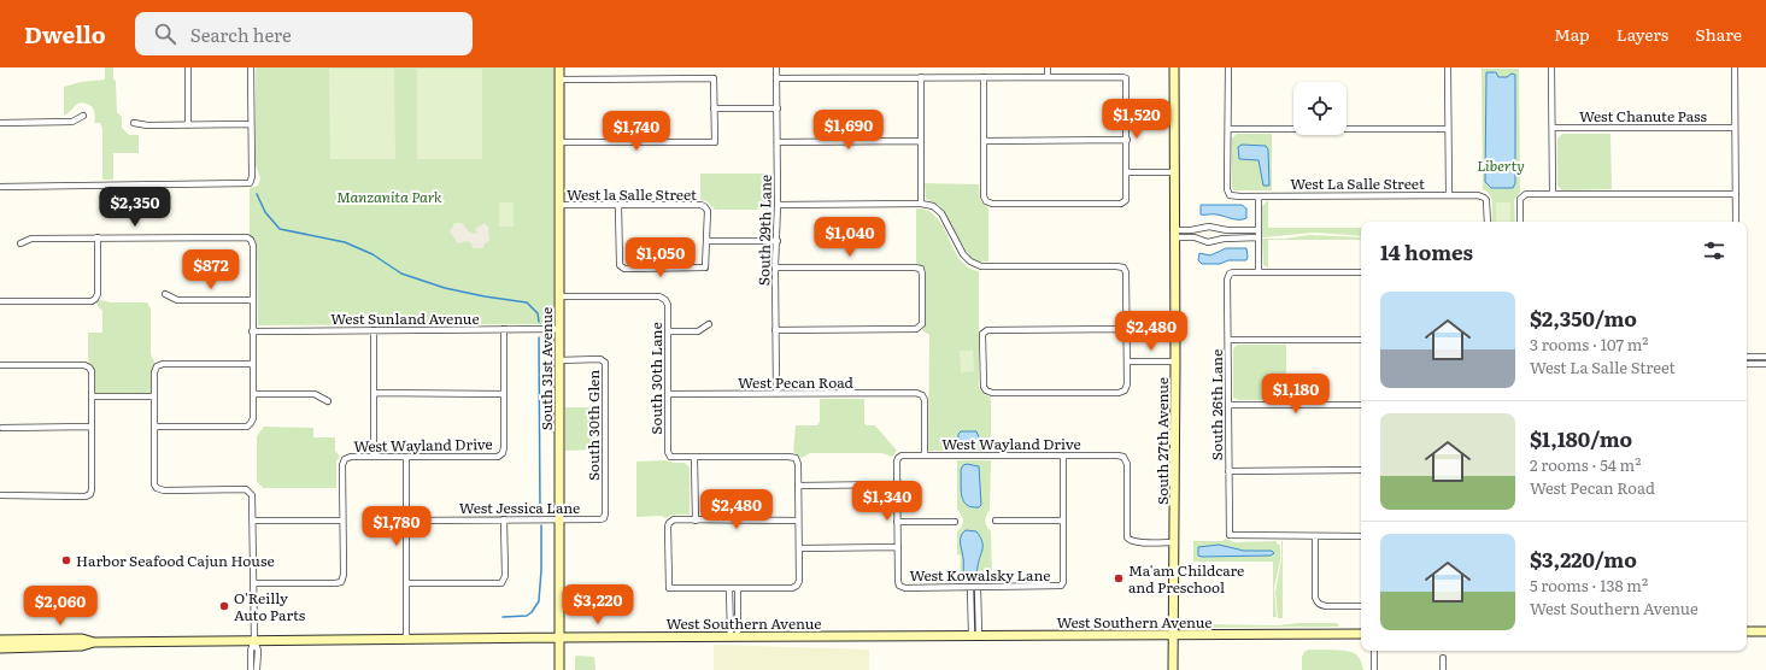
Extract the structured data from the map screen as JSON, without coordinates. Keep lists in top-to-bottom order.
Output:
{
  "streets": {
    "main road": ["South 31st Avenue", "South 27th Avenue", "West Southern Avenue"],
    "street": [
      "West Chanute Pass",
      "West La Salle Street",
      "West la Salle Street",
      "South 29th Lane",
      "West Sunland Avenue",
      "South 30th Lane",
      "West Pecan Road",
      "South 26th Lane",
      "South 30th Glen",
      "West Wayland Drive",
      "West Jessica Lane",
      "West Kowalsky Lane"
    ]
  },
  "crossings": [
    ["West la Salle Street", "South 31st Avenue"],
    ["South 29th Lane", "West Pecan Road"],
    ["West Sunland Avenue", "South 31st Avenue"],
    ["South 31st Avenue", "South 30th Lane"],
    ["South 31st Avenue", "South 30th Glen"],
    ["South 31st Avenue", "West Jessica Lane"],
    ["South 31st Avenue", "West Southern Avenue"],
    ["South 30th Lane", "West Pecan Road"],
    ["West Pecan Road", "West Wayland Drive"],
    ["South 30th Glen", "West Jessica Lane"],
    ["South 27th Avenue", "West Wayland Drive"],
    ["South 27th Avenue", "West Southern Avenue"]
  ],
  "parks": ["Liberty", "Manzanita Park"],
  "places": ["Harbor Seafood Cajun House", "Ma'am Childcare and Preschool", "O'Reilly Auto Parts"],
  "page": {
    "header": "Dwello",
    "search": "Search here",
    "nav": ["Map", "Layers", "Share"],
    "price": [
      "$1,520",
      "$1,690",
      "$1,740",
      "$2,350",
      "$1,040",
      "$1,050",
      "$872",
      "$2,480",
      "$1,180",
      "$1,340",
      "$2,480",
      "$1,780",
      "$3,220",
      "$2,060"
    ],
    "heading": "14 homes",
    "list": [
      {
        "name": "$2,350/mo",
        "note": "3 rooms · 107 m² · West La Salle Street"
      },
      {
        "name": "$1,180/mo",
        "note": "2 rooms · 54 m² · West Pecan Road"
      },
      {
        "name": "$3,220/mo",
        "note": "5 rooms · 138 m² · West Southern Avenue"
      }
    ]
  }
}
